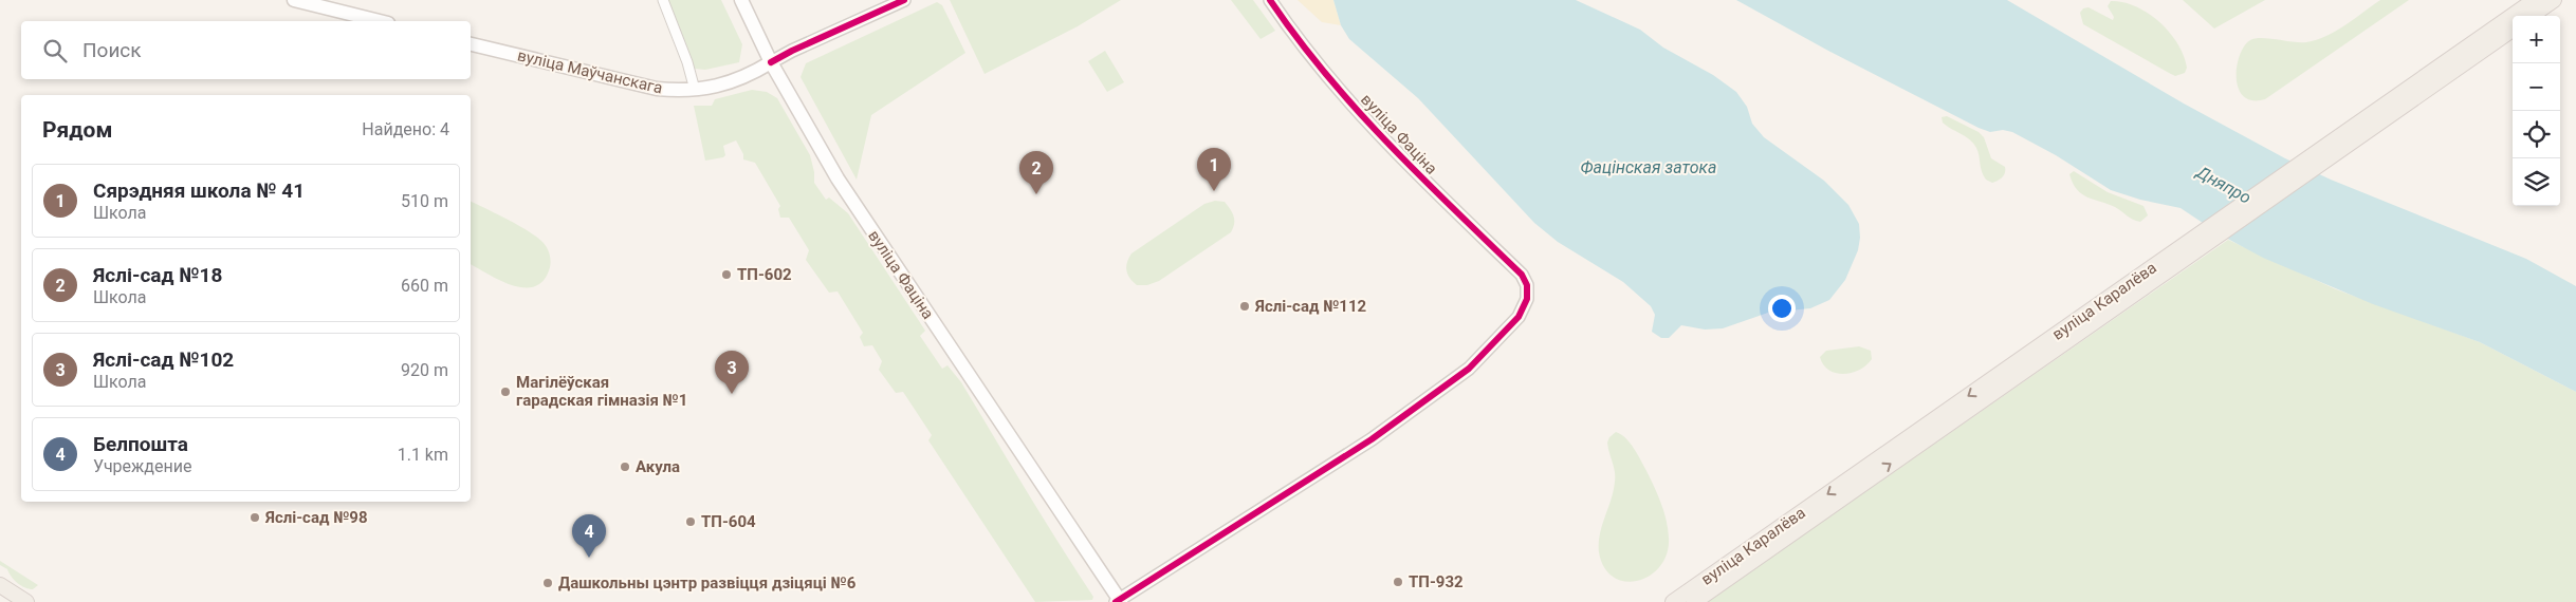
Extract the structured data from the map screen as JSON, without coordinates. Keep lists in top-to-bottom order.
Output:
{
  "streets": {
    "main road": ["вуліца Маўчанскага", "вуліца Фаціна", "вуліца Каралёва"]
  },
  "crossings": [
    ["вуліца Маўчанскага", "вуліца Фаціна"]
  ],
  "water": ["Фацінская затока", "Дняпро"],
  "places": [
    "ТП-602",
    "Яслі-сад №112",
    "Магілёўская гарадская гімназія №1",
    "Акула",
    "Яслі-сад №98",
    "ТП-604",
    "ТП-932",
    "Дашкольны цэнтр развіцця дзіцяці №6"
  ],
  "page": {
    "map_buttons": ["+", "−"],
    "search": "Поиск",
    "heading": ["Рядом", "Найдено: 4"],
    "pins": [
      "1",
      "2",
      "3",
      "4"
    ],
    "list": [
      {
        "mark": "1",
        "name": "Сярэдняя школа № 41",
        "note": "Школа",
        "value": "510 m"
      },
      {
        "mark": "2",
        "name": "Яслі-сад №18",
        "note": "Школа",
        "value": "660 m"
      },
      {
        "mark": "3",
        "name": "Яслі-сад №102",
        "note": "Школа",
        "value": "920 m"
      },
      {
        "mark": "4",
        "name": "Белпошта",
        "note": "Учреждение",
        "value": "1.1 km"
      }
    ]
  }
}
